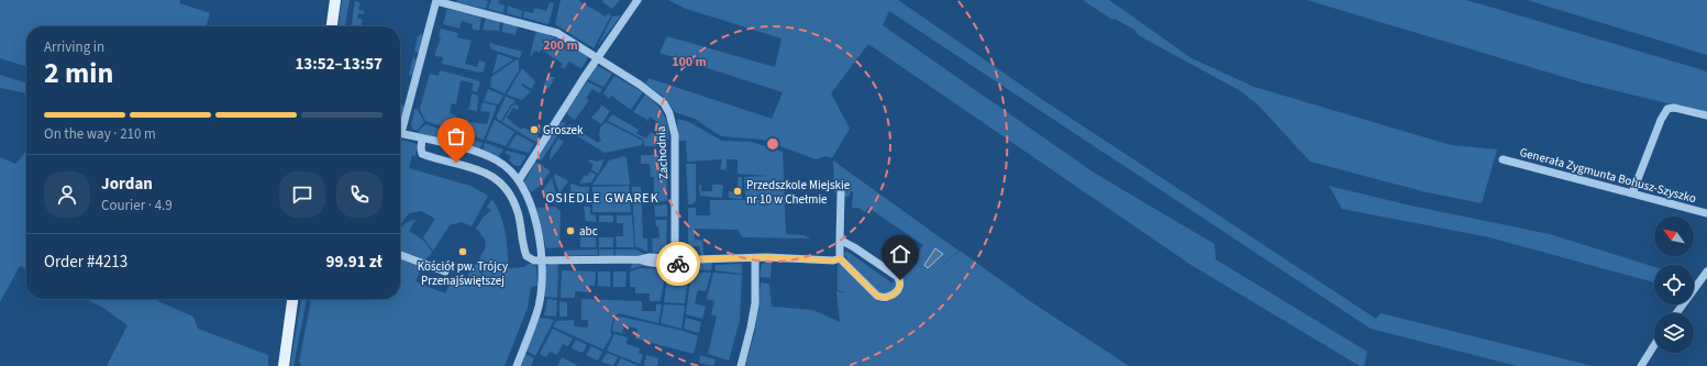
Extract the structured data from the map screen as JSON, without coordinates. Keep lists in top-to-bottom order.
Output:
{
  "streets": {
    "street": ["Zachodnia", "Generała Zygmunta Bohusz-Szyszko"]
  },
  "districts": ["OSIEDLE GWAREK"],
  "places": [
    "Groszek",
    "Przedszkole Miejskie nr 10 w Chełmie",
    "abc",
    "Kościół pw. Trójcy Przenajświętszej"
  ],
  "north": "top left",
  "page": {
    "heading": ["2 min", "Arriving in", "13:52–13:57"],
    "panel": [
      "Jordan",
      "Courier · 4.9",
      "Order #4213",
      "99.91 zł"
    ],
    "bar": "On the way · 210 m"
  },
  "rings": ["200 m", "100 m"]
}
